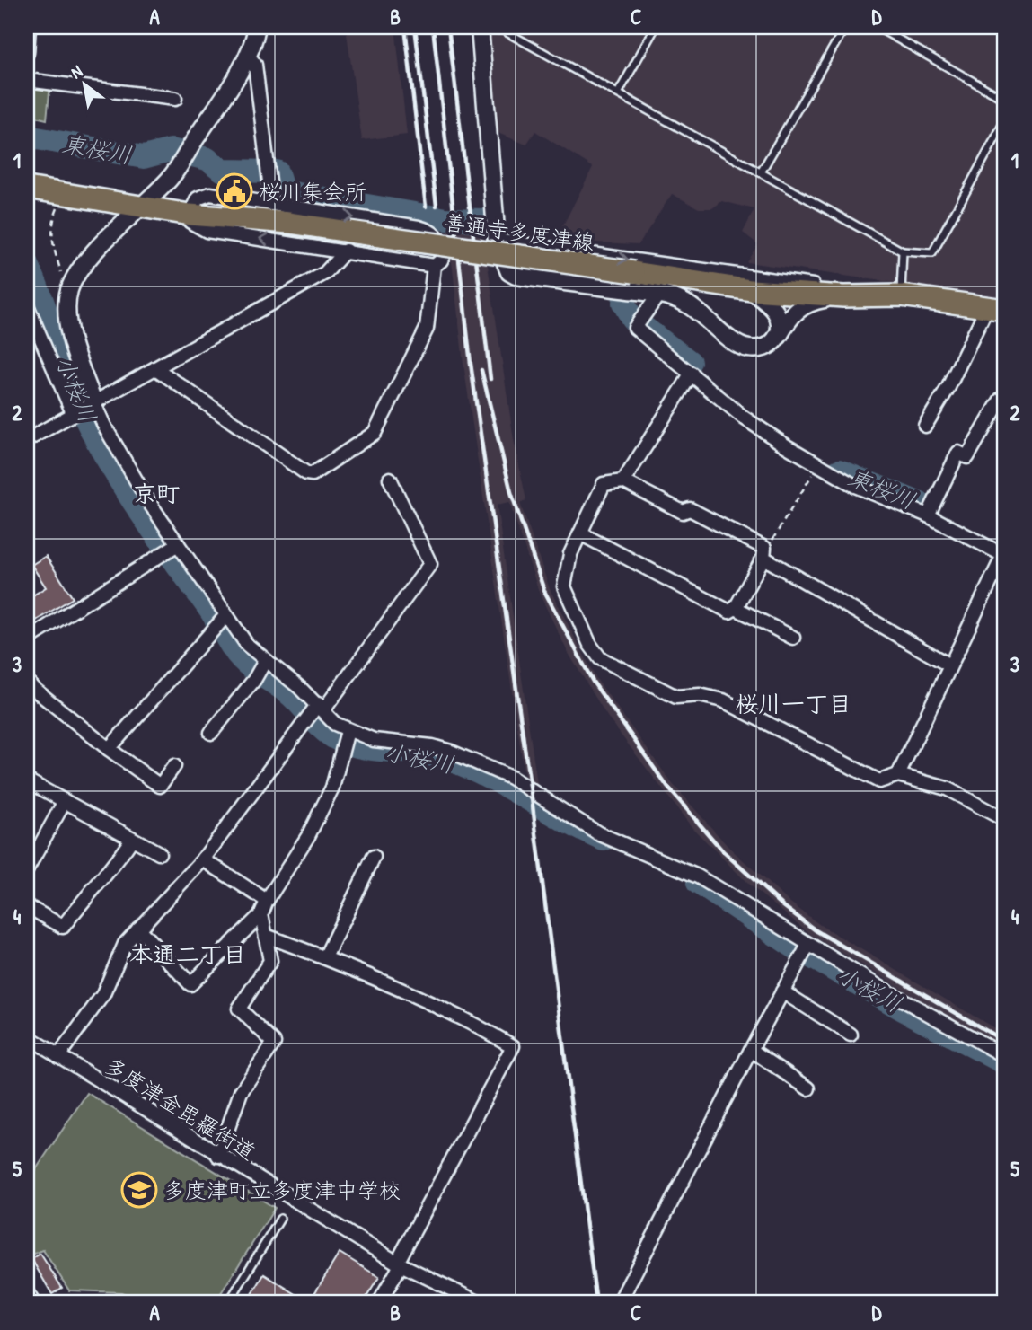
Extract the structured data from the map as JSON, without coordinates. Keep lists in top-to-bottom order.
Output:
{
  "streets": {
    "main road": ["善通寺多度津線"],
    "street": ["多度津金毘羅街道"]
  },
  "districts": ["京町", "桜川一丁目", "本通二丁目"],
  "water": ["東桜川", "小桜川"],
  "places": {
    "public building": ["桜川集会所"],
    "school or university": ["多度津町立多度津中学校"]
  },
  "north": "top left",
  "grid": {
    "columns": [
      "A",
      "B",
      "C",
      "D"
    ],
    "rows": [
      "1",
      "2",
      "3",
      "4",
      "5"
    ]
  }
}
